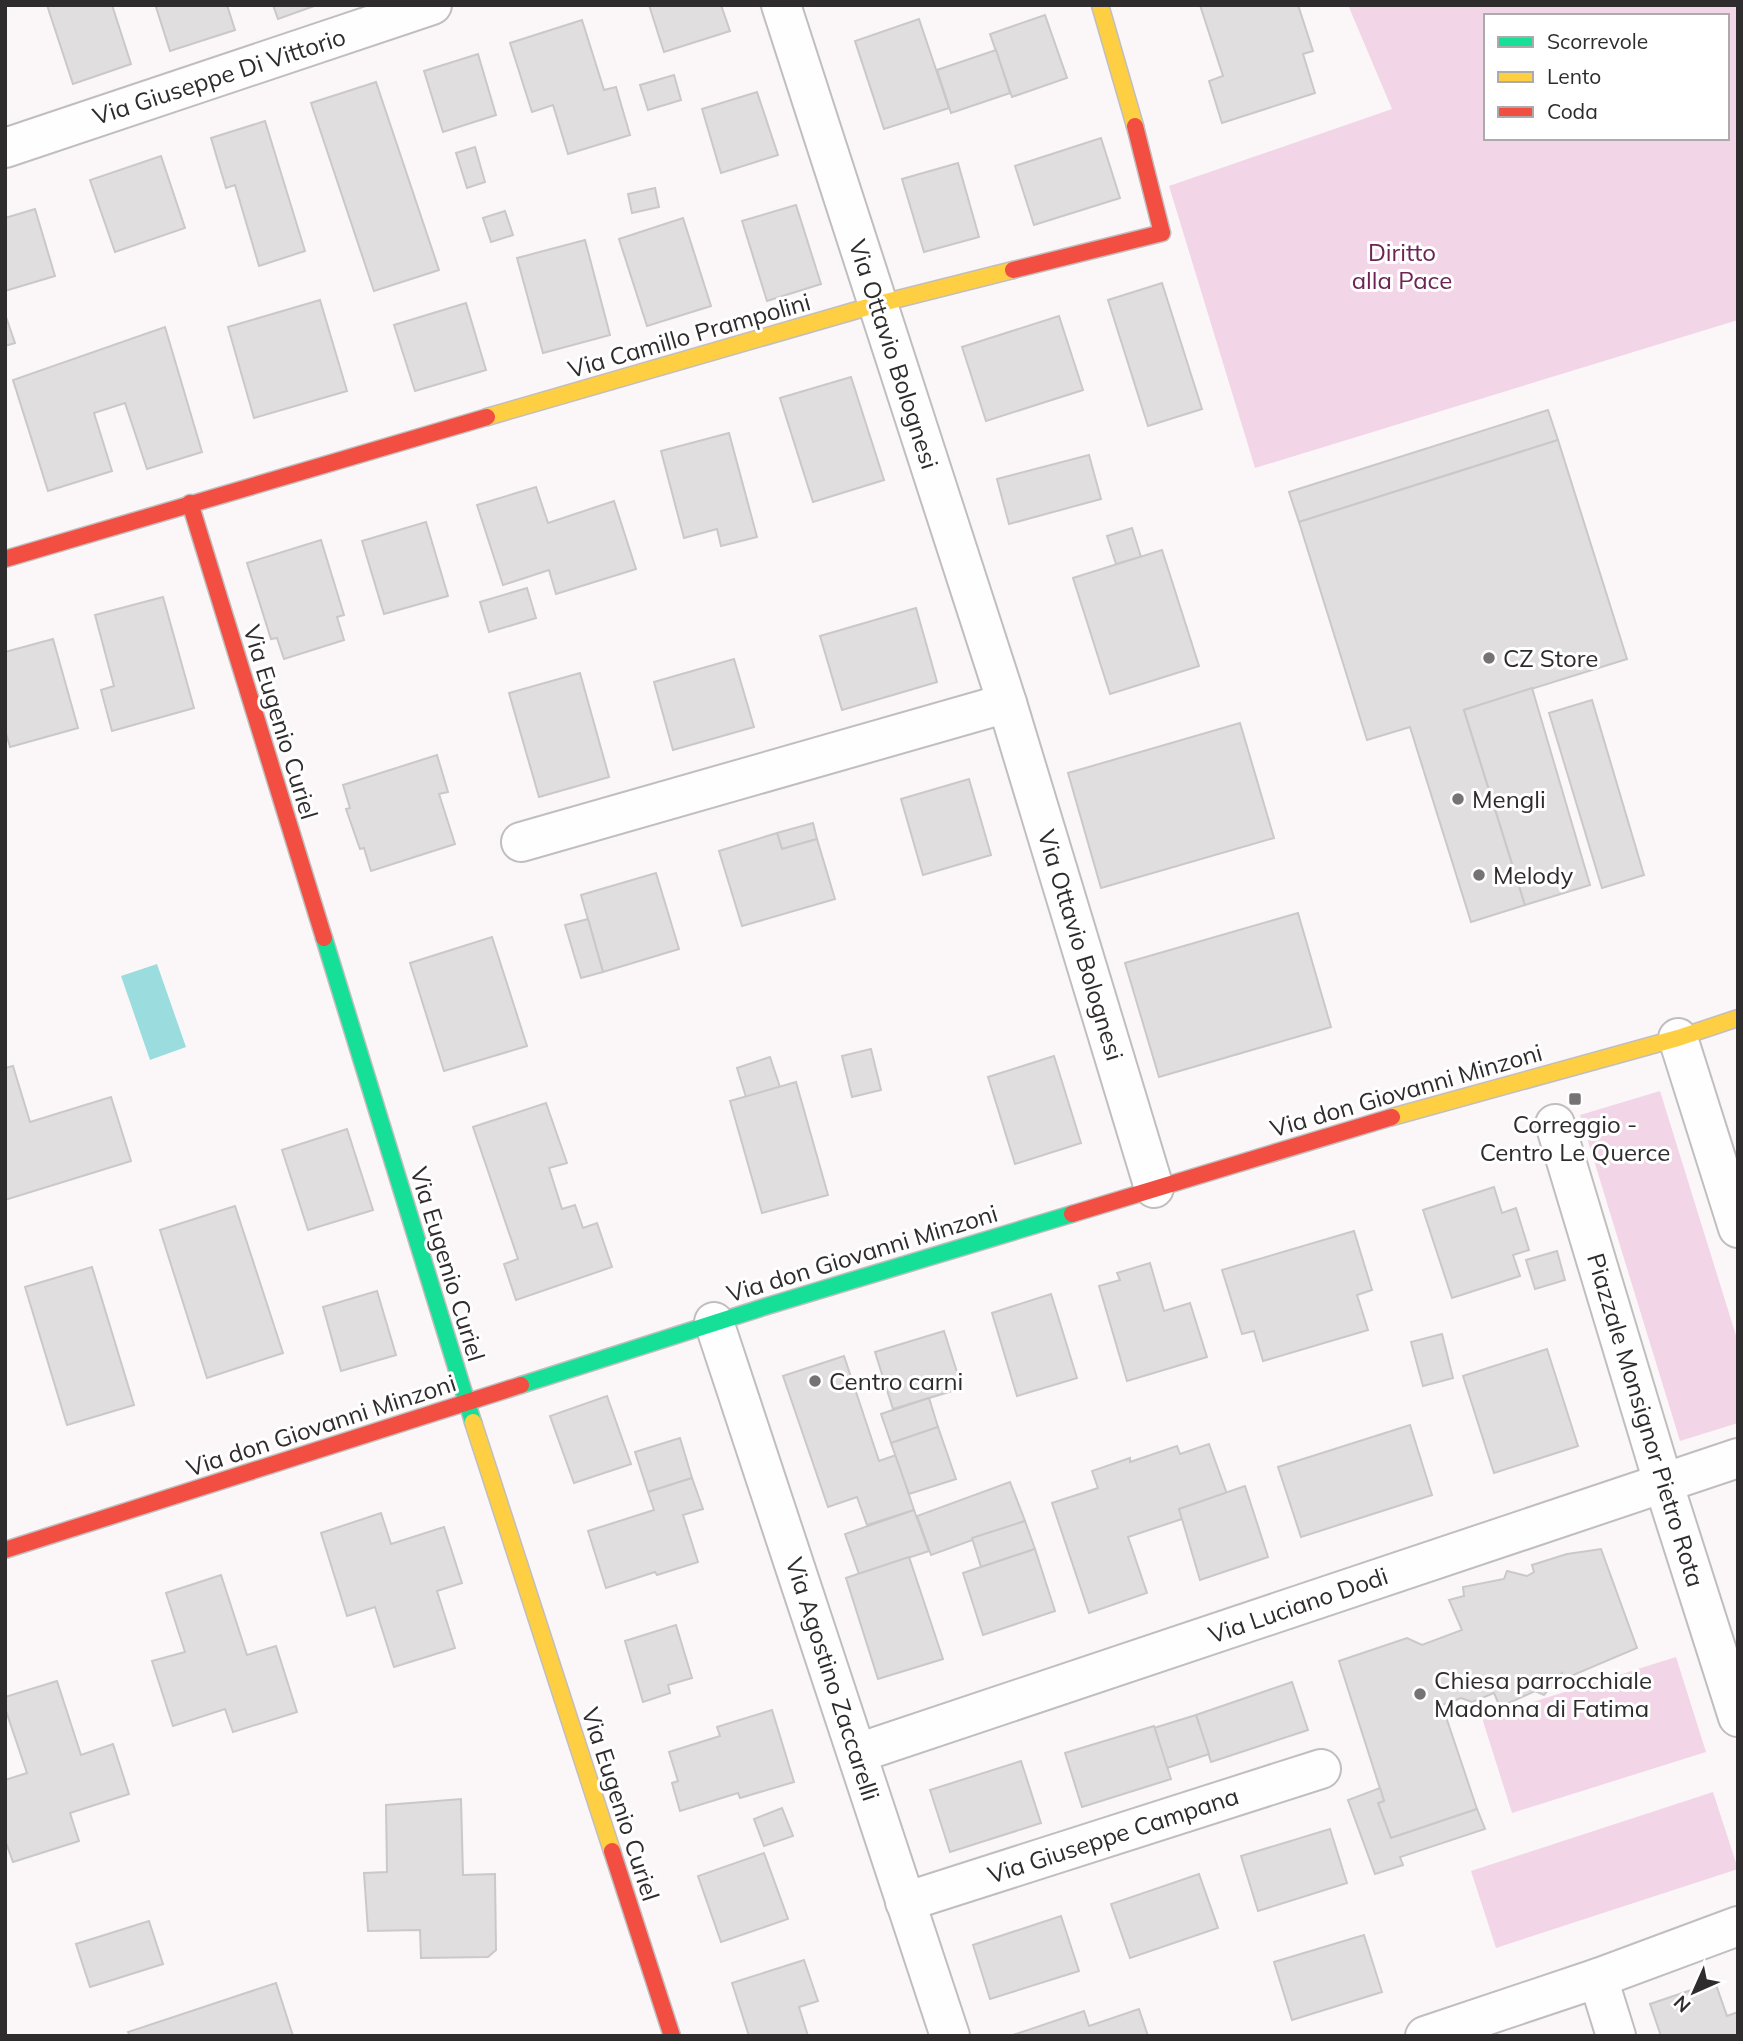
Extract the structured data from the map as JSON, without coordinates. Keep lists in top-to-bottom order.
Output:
{
  "streets": {
    "street": [
      "Via Giuseppe Di Vittorio",
      "Via Camillo Prampolini",
      "Via Ottavio Bolognesi",
      "Via Eugenio Curiel",
      "Via don Giovanni Minzoni",
      "Piazzale Monsignor Pietro Rota",
      "Via Luciano Dodi",
      "Via Agostino Zaccarelli",
      "Via Giuseppe Campana"
    ]
  },
  "crossings": [
    ["Via Camillo Prampolini", "Via Ottavio Bolognesi"],
    ["Via Camillo Prampolini", "Via Eugenio Curiel"],
    ["Via Ottavio Bolognesi", "Via don Giovanni Minzoni"],
    ["Via Eugenio Curiel", "Via don Giovanni Minzoni"],
    ["Via don Giovanni Minzoni", "Via Agostino Zaccarelli"],
    ["Piazzale Monsignor Pietro Rota", "Via Luciano Dodi"],
    ["Via Luciano Dodi", "Via Agostino Zaccarelli"],
    ["Via Agostino Zaccarelli", "Via Giuseppe Campana"]
  ],
  "parks": ["Diritto alla Pace"],
  "places": {
    "other": [
      "CZ Store",
      "Mengli",
      "Melody",
      "Centro carni",
      "Chiesa parrocchiale Madonna di Fatima"
    ],
    "transit": ["Correggio - Centro Le Querce"]
  },
  "legend": ["Scorrevole", "Lento", "Coda"],
  "north": "bottom left"
}
